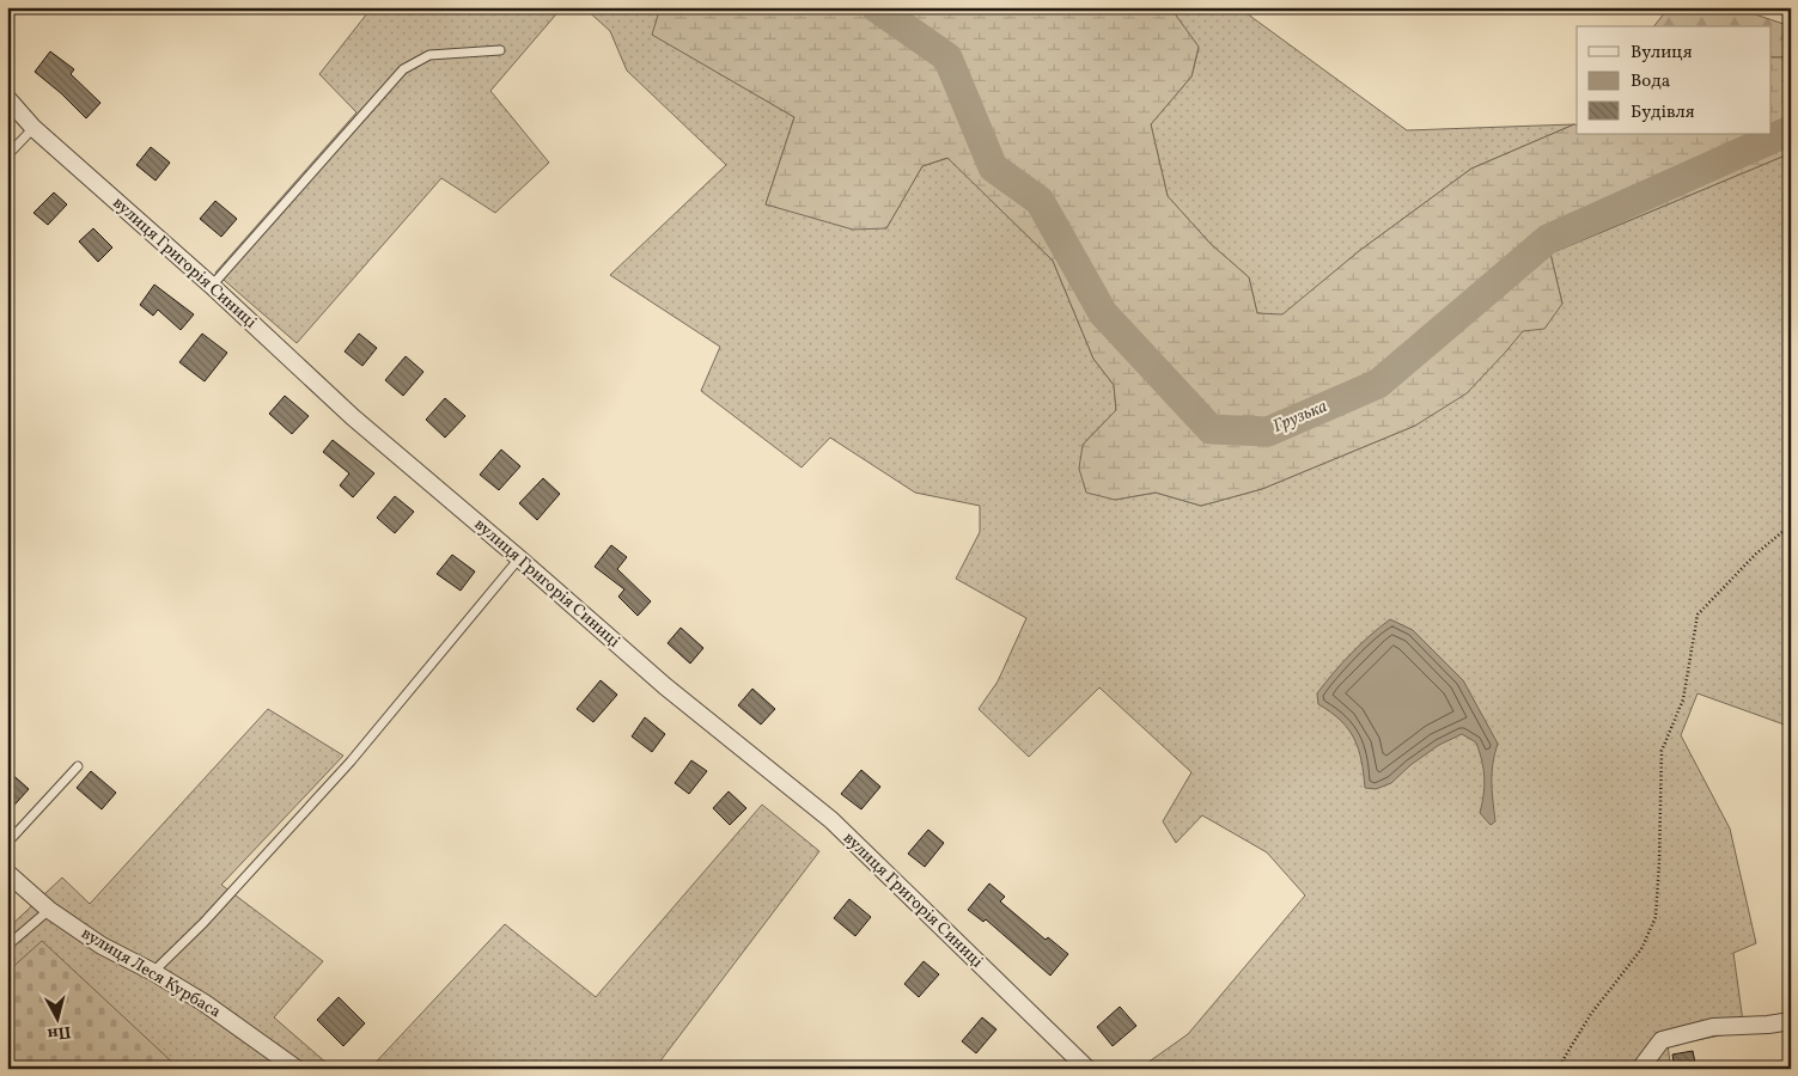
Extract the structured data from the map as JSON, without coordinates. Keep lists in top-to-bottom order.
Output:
{
  "streets": {
    "street": ["вулиця Григорія Синиці", "вулиця Леся Курбаса"]
  },
  "water": ["Грузька"],
  "legend": ["Вулиця", "Вода", "Будівля"],
  "north": "bottom"
}
